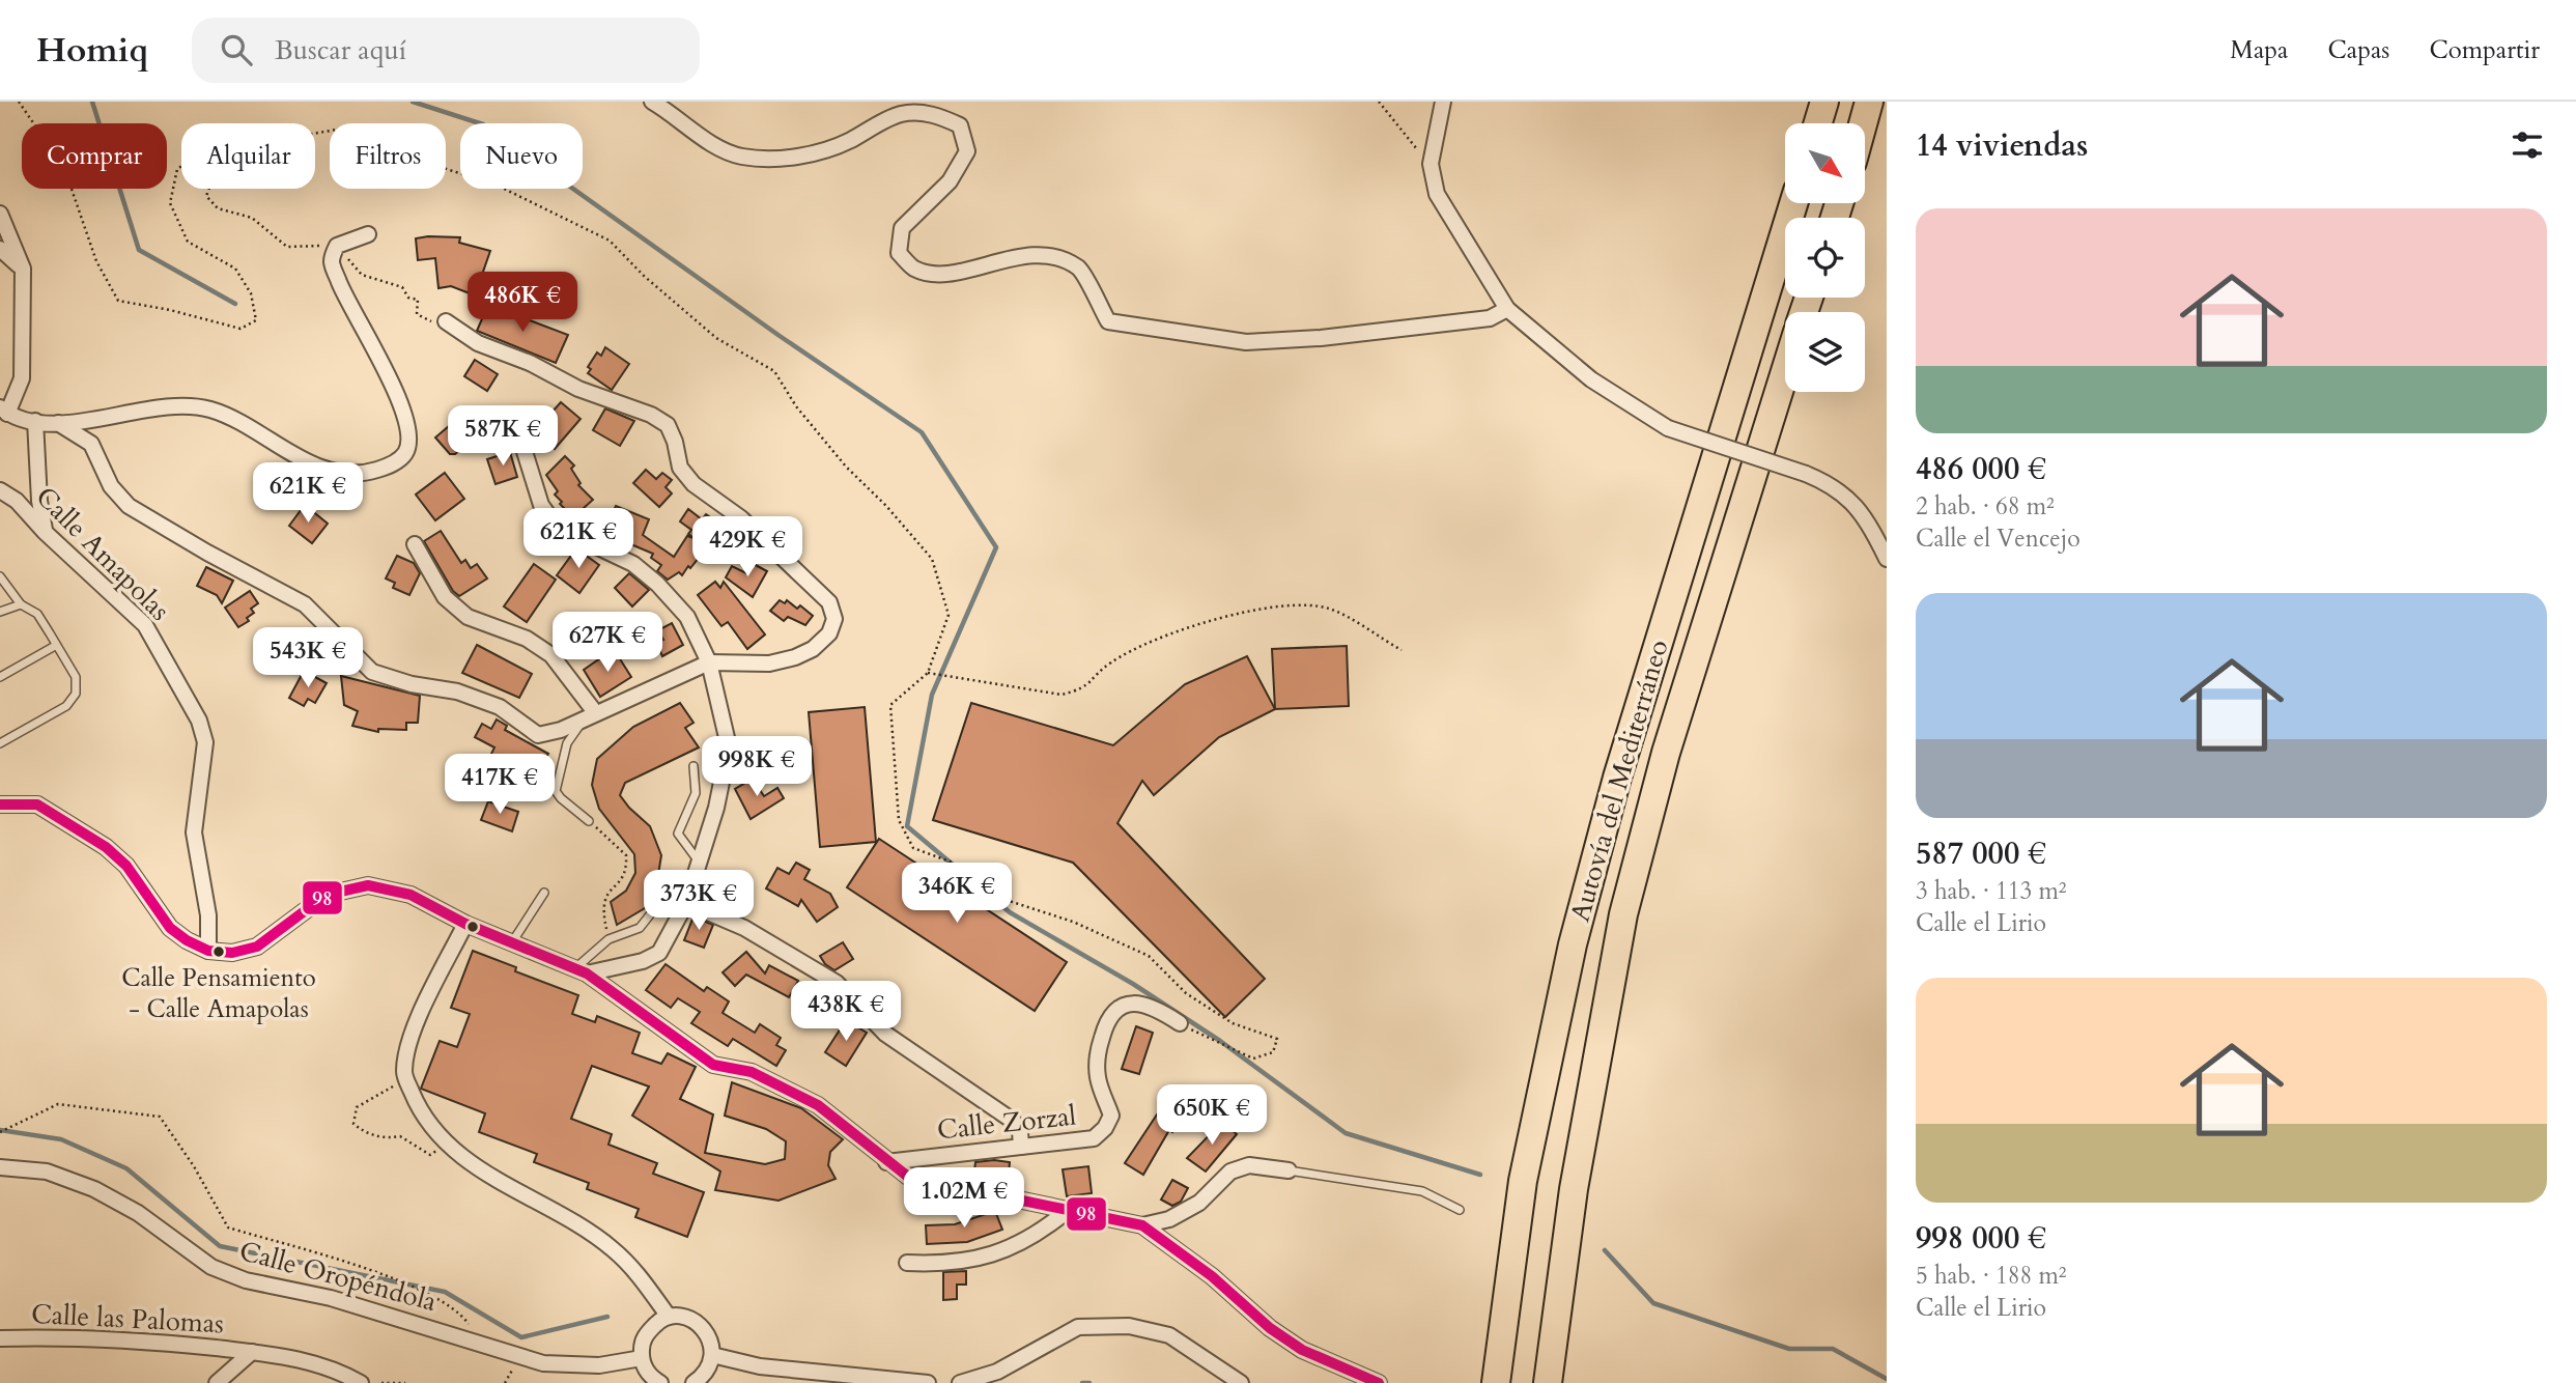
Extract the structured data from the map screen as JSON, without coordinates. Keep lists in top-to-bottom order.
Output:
{
  "streets": {
    "highway": ["Autovía del Mediterráneo"],
    "street": [
      "Calle Amapolas",
      "Calle Zorzal",
      "Calle Oropéndola",
      "Calle las Palomas"
    ]
  },
  "places": ["Calle Pensamiento - Calle Amapolas"],
  "lines": ["transit line 98"],
  "north": "bottom right",
  "page": {
    "header": "Homiq",
    "search": "Buscar aquí",
    "nav": ["Mapa", "Capas", "Compartir"],
    "heading": "14 viviendas",
    "chip": [
      "Comprar",
      "Alquilar",
      "Filtros",
      "Nuevo"
    ],
    "list": [
      {
        "name": "486 000 €",
        "note": "2 hab. · 68 m² · Calle el Vencejo"
      },
      {
        "name": "587 000 €",
        "note": "3 hab. · 113 m² · Calle el Lirio"
      },
      {
        "name": "998 000 €",
        "note": "5 hab. · 188 m² · Calle el Lirio"
      }
    ],
    "price": [
      "486K €",
      "587K €",
      "621K €",
      "621K €",
      "429K €",
      "627K €",
      "543K €",
      "998K €",
      "417K €",
      "346K €",
      "373K €",
      "438K €",
      "650K €",
      "1.02M €"
    ]
  }
}
